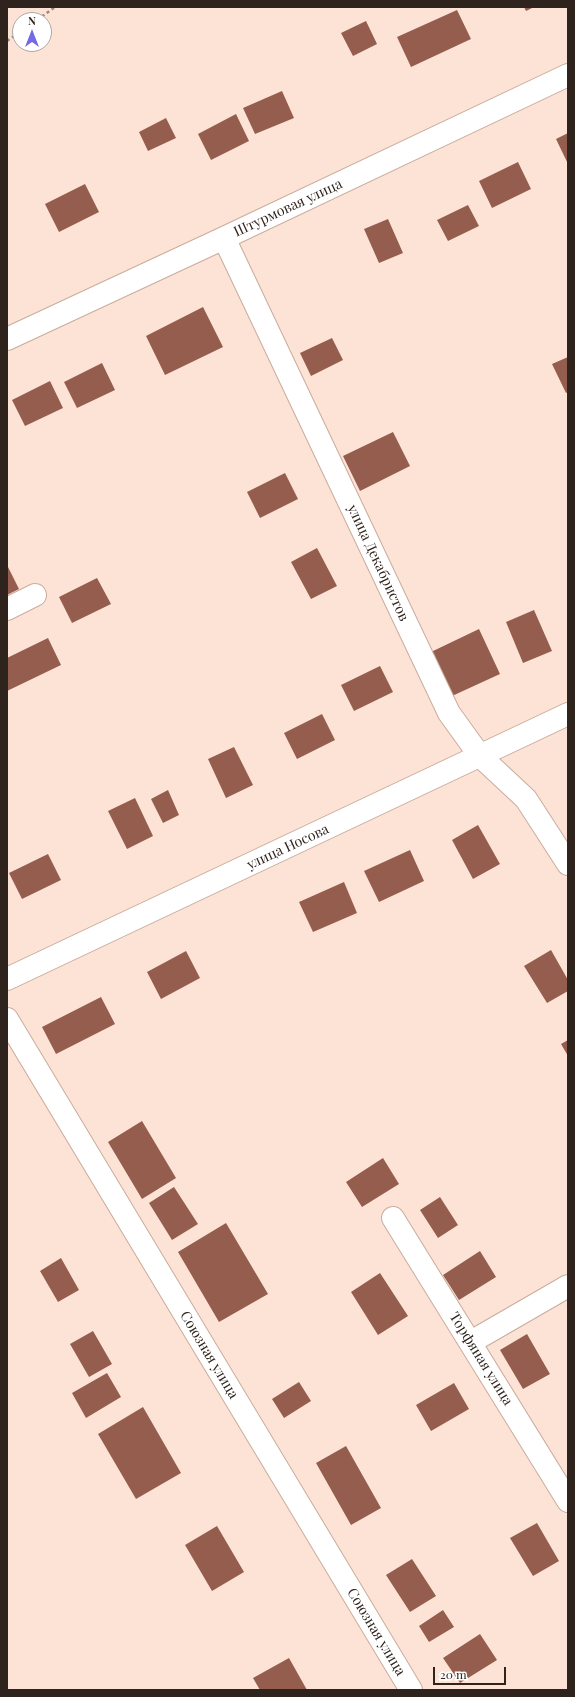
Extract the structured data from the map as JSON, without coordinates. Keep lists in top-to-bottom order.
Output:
{
  "streets": {
    "street": [
      "Штурмовая улица",
      "улица Декабристов",
      "улица Носова",
      "Союзная улица",
      "Торфяная улица"
    ]
  },
  "crossings": [
    ["Штурмовая улица", "улица Декабристов"],
    ["улица Декабристов", "улица Носова"]
  ],
  "scale_bar": "20 m",
  "north": "top"
}
